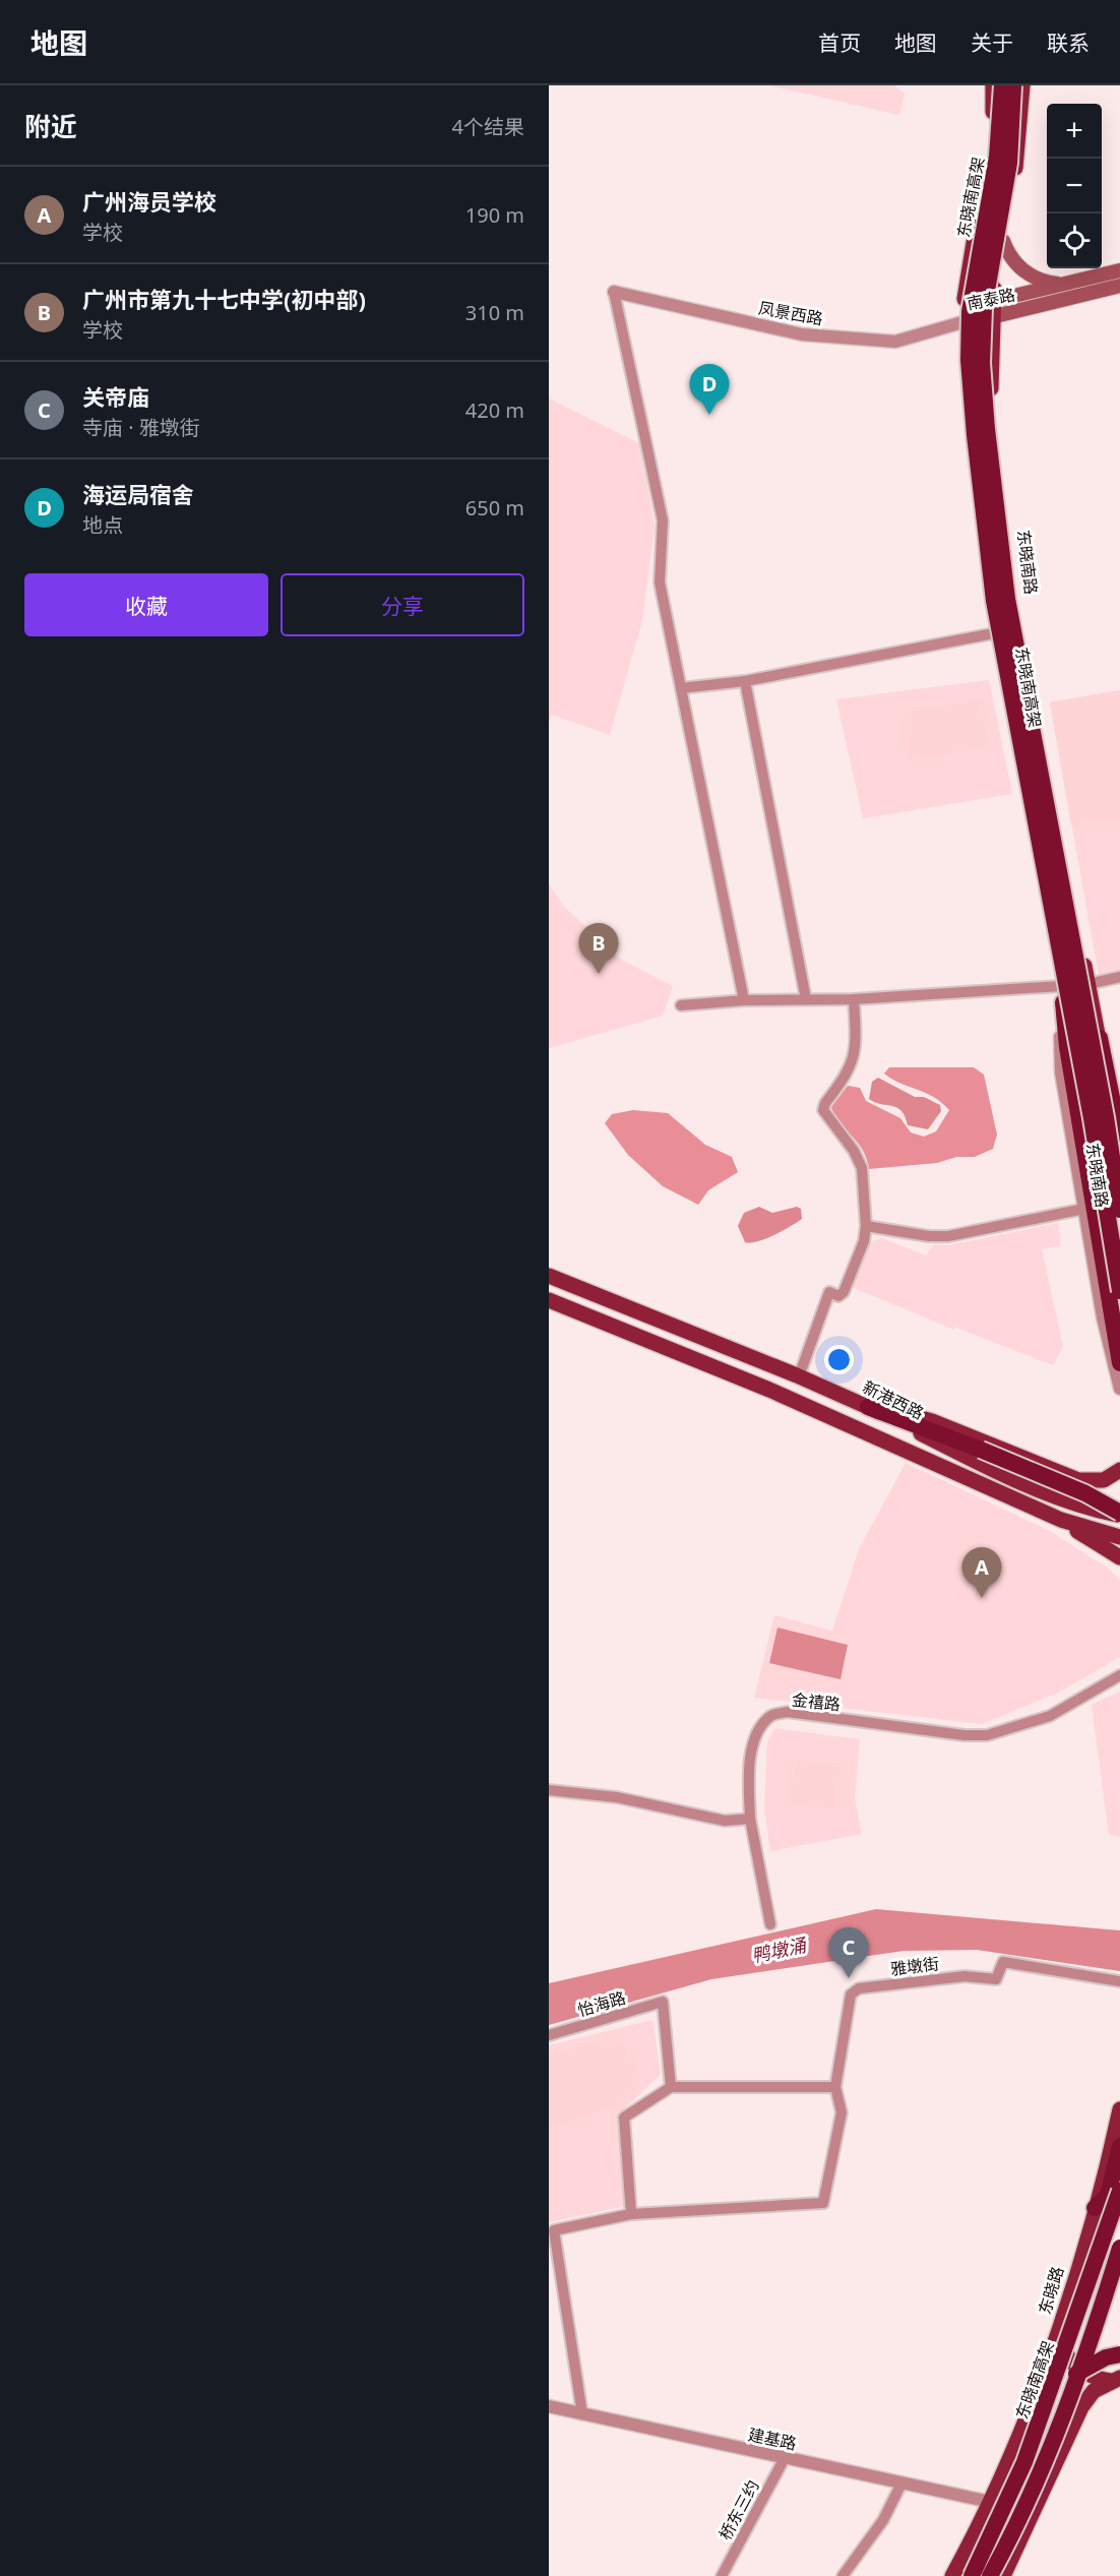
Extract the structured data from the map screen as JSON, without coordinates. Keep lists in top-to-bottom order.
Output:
{
  "streets": {
    "highway": ["东晓南高架"],
    "main road": [
      "南泰路",
      "东晓南路",
      "新港西路",
      "东晓路"
    ],
    "street": [
      "凤景西路",
      "金禧路",
      "雅墩街",
      "怡海路",
      "建基路",
      "桥东三约"
    ]
  },
  "crossings": [
    ["南泰路", "凤景西路"],
    ["南泰路", "东晓南路"],
    ["凤景西路", "东晓南路"],
    ["东晓路", "建基路"],
    ["建基路", "桥东三约"]
  ],
  "water": ["鸭墩涌"],
  "page": {
    "header": "地图",
    "nav": [
      "首页",
      "地图",
      "关于",
      "联系"
    ],
    "heading": ["附近", "4个结果"],
    "map_buttons": ["+", "−"],
    "list": [
      {
        "mark": "A",
        "name": "广州海员学校",
        "note": "学校",
        "value": "190 m"
      },
      {
        "mark": "B",
        "name": "广州市第九十七中学(初中部)",
        "note": "学校",
        "value": "310 m"
      },
      {
        "mark": "C",
        "name": "关帝庙",
        "note": "寺庙 · 雅墩街",
        "value": "420 m"
      },
      {
        "mark": "D",
        "name": "海运局宿舍",
        "note": "地点",
        "value": "650 m"
      }
    ],
    "pins": [
      "D",
      "B",
      "A",
      "C"
    ],
    "buttons": ["收藏", "分享"]
  }
}
